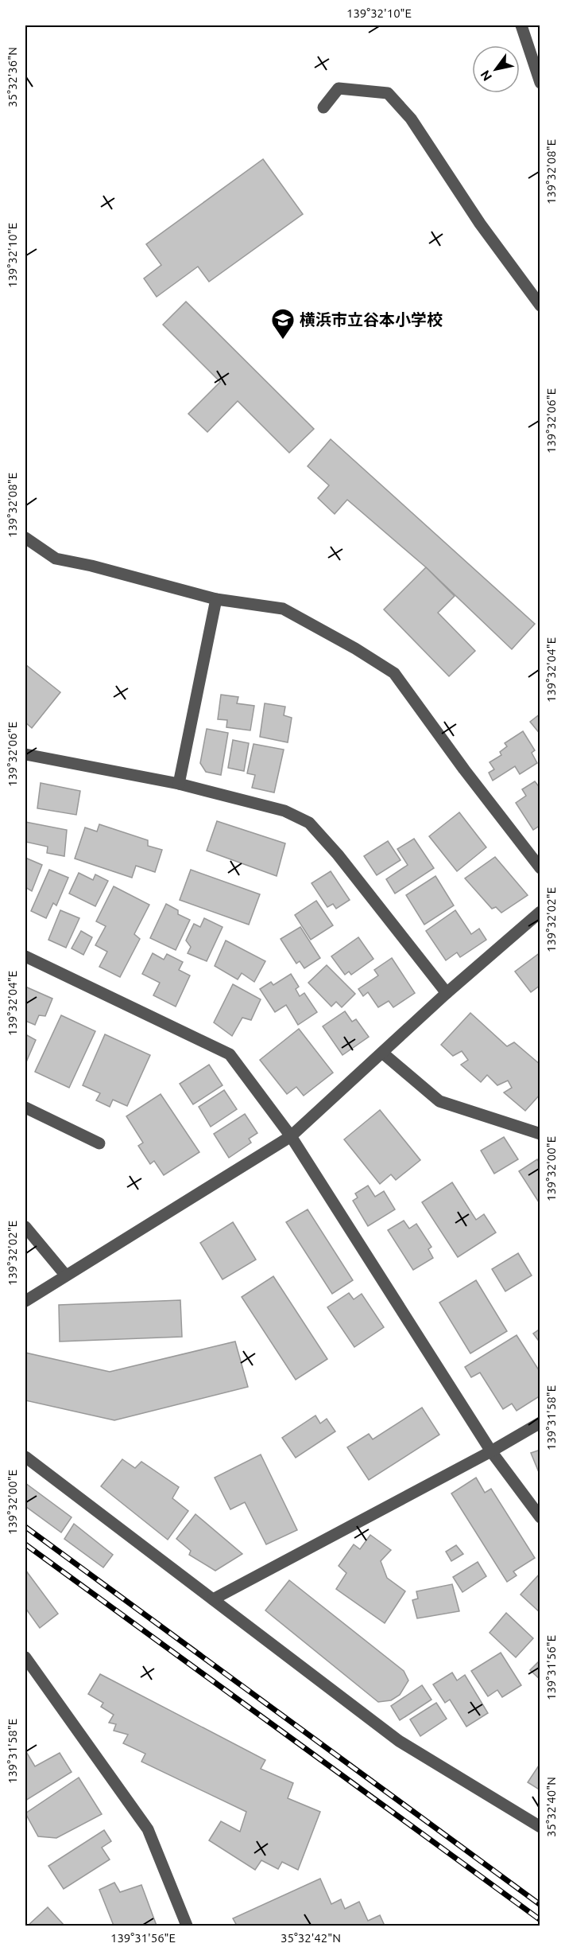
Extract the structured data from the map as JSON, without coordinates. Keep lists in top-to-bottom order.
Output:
{
  "places": {
    "school or university": ["横浜市立谷本小学校"]
  },
  "north": "bottom left",
  "coordinates": [
    "139°32'10\"E",
    "35°32'36\"N",
    "139°32'08\"E",
    "139°32'06\"E",
    "139°32'04\"E",
    "139°32'02\"E",
    "139°32'00\"E",
    "139°31'58\"E",
    "139°31'56\"E",
    "35°32'40\"N",
    "35°32'42\"N"
  ]
}
